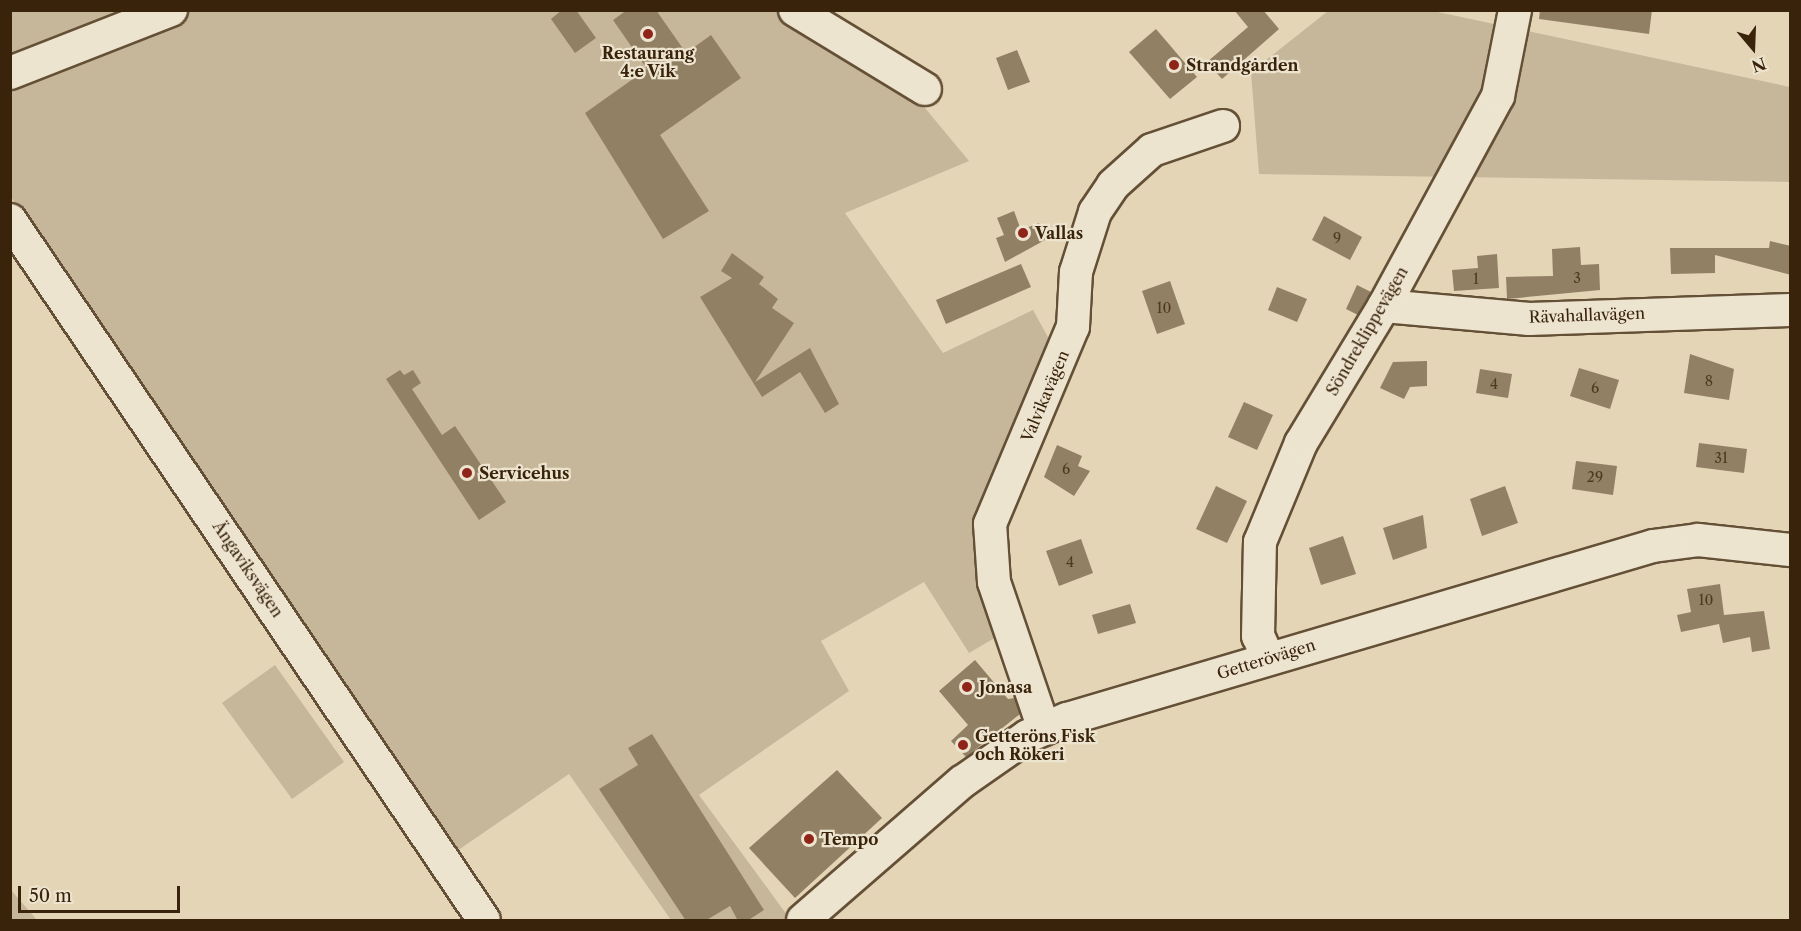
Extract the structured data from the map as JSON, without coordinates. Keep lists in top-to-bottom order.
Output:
{
  "streets": {
    "street": [
      "Rävahallavägen",
      "Söndreklippevägen",
      "Valvikavägen",
      "Ängaviksvägen",
      "Getterövägen"
    ]
  },
  "crossings": [
    ["Rävahallavägen", "Söndreklippevägen"],
    ["Söndreklippevägen", "Getterövägen"],
    ["Valvikavägen", "Getterövägen"]
  ],
  "places": [
    "Restaurang 4:e Vik",
    "Strandgården",
    "Vallas",
    "Servicehus",
    "Jonasa",
    "Getteröns Fisk och Rökeri",
    "Tempo"
  ],
  "house_numbers": [
    "9",
    "3",
    "1",
    "10",
    "8",
    "4",
    "6",
    "31",
    "6",
    "29",
    "4",
    "10"
  ],
  "scale_bar": "50 m",
  "north": "bottom"
}
